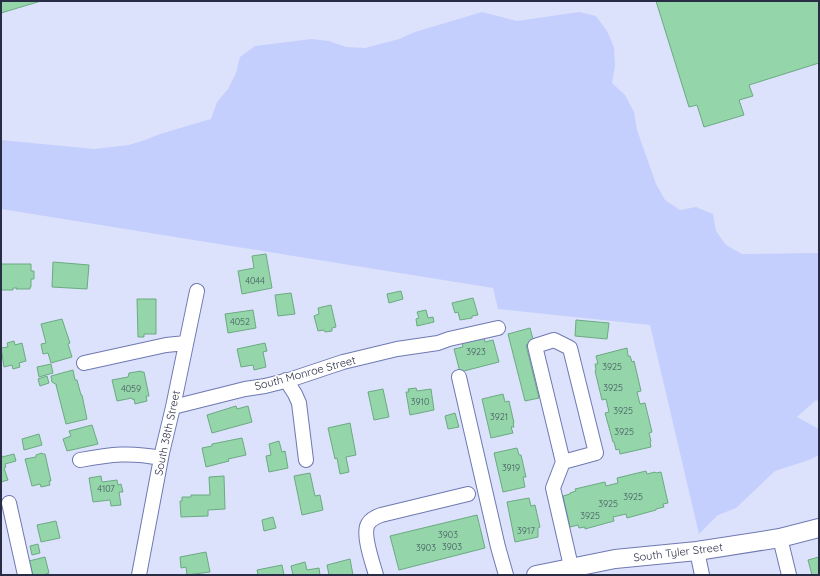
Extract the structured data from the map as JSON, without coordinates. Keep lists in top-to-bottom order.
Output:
{
  "streets": {
    "main road": ["South Tyler Street"],
    "street": ["South Monroe Street", "South 38th Street"]
  },
  "crossings": [
    ["South Monroe Street", "South 38th Street"]
  ],
  "house_numbers": [
    "4044",
    "4052",
    "3923",
    "3925",
    "3925",
    "4059",
    "3910",
    "3925",
    "3921",
    "3925",
    "3919",
    "4107",
    "3925",
    "3925",
    "3925",
    "3917",
    "3903",
    "3903",
    "3903"
  ]
}
